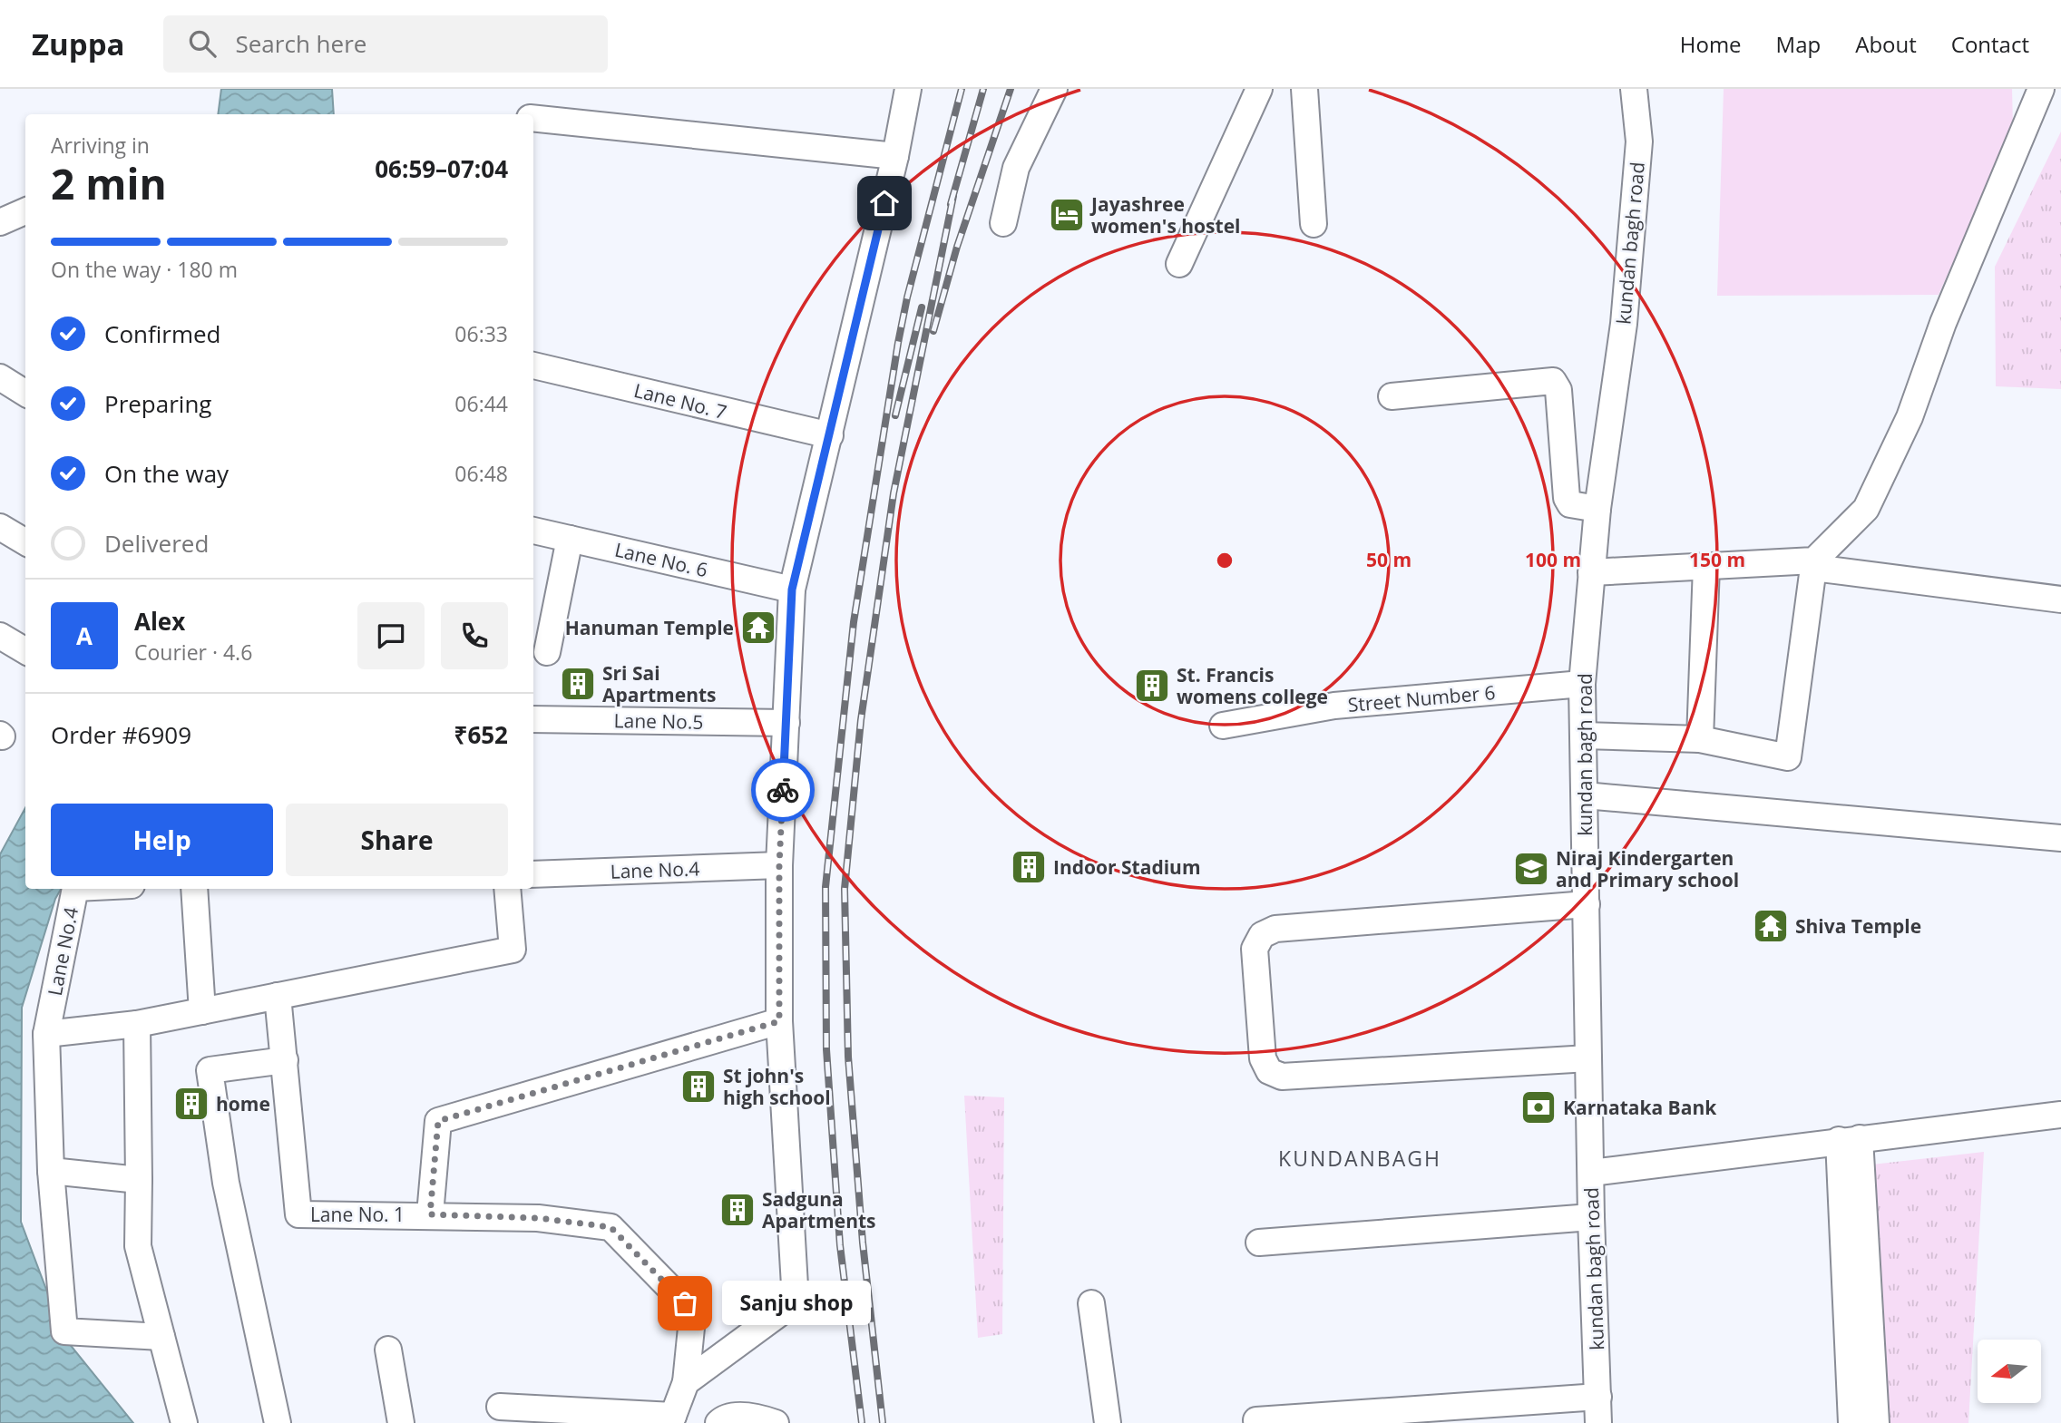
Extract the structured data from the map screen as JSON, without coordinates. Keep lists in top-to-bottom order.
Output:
{
  "streets": {
    "street": [
      "kundan bagh road",
      "Lane No. 7",
      "Lane No. 6",
      "Street Number 6",
      "Lane No.5",
      "Lane No.4",
      "Lane No. 1"
    ]
  },
  "crossings": [
    ["kundan bagh road", "Street Number 6"]
  ],
  "districts": ["KUNDANBAGH"],
  "places": {
    "hotel": ["Jayashree women's hostel"],
    "temple": ["Hanuman Temple", "Shiva Temple"],
    "building": [
      "Sri Sai Apartments",
      "St. Francis womens college",
      "Indoor Stadium",
      "St john's high school",
      "home",
      "Sadguna Apartments"
    ],
    "school or university": ["Niraj Kindergarten and Primary school"],
    "bank": ["Karnataka Bank"],
    "other": ["Sanju shop"]
  },
  "north": "left",
  "page": {
    "header": "Zuppa",
    "search": "Search here",
    "nav": [
      "Home",
      "Map",
      "About",
      "Contact"
    ],
    "heading": ["2 min", "Arriving in", "06:59–07:04"],
    "panel": [
      "Alex",
      "Courier · 4.6",
      "Order #6909",
      "₹652"
    ],
    "bar": "On the way · 180 m",
    "list": [
      ["Confirmed", "06:33"],
      ["Preparing", "06:44"],
      ["On the way", "06:48"],
      "Delivered"
    ],
    "round": "A",
    "buttons": ["Help", "Share"],
    "bubble": "Sanju shop"
  },
  "rings": ["50 m", "100 m", "150 m"]
}
